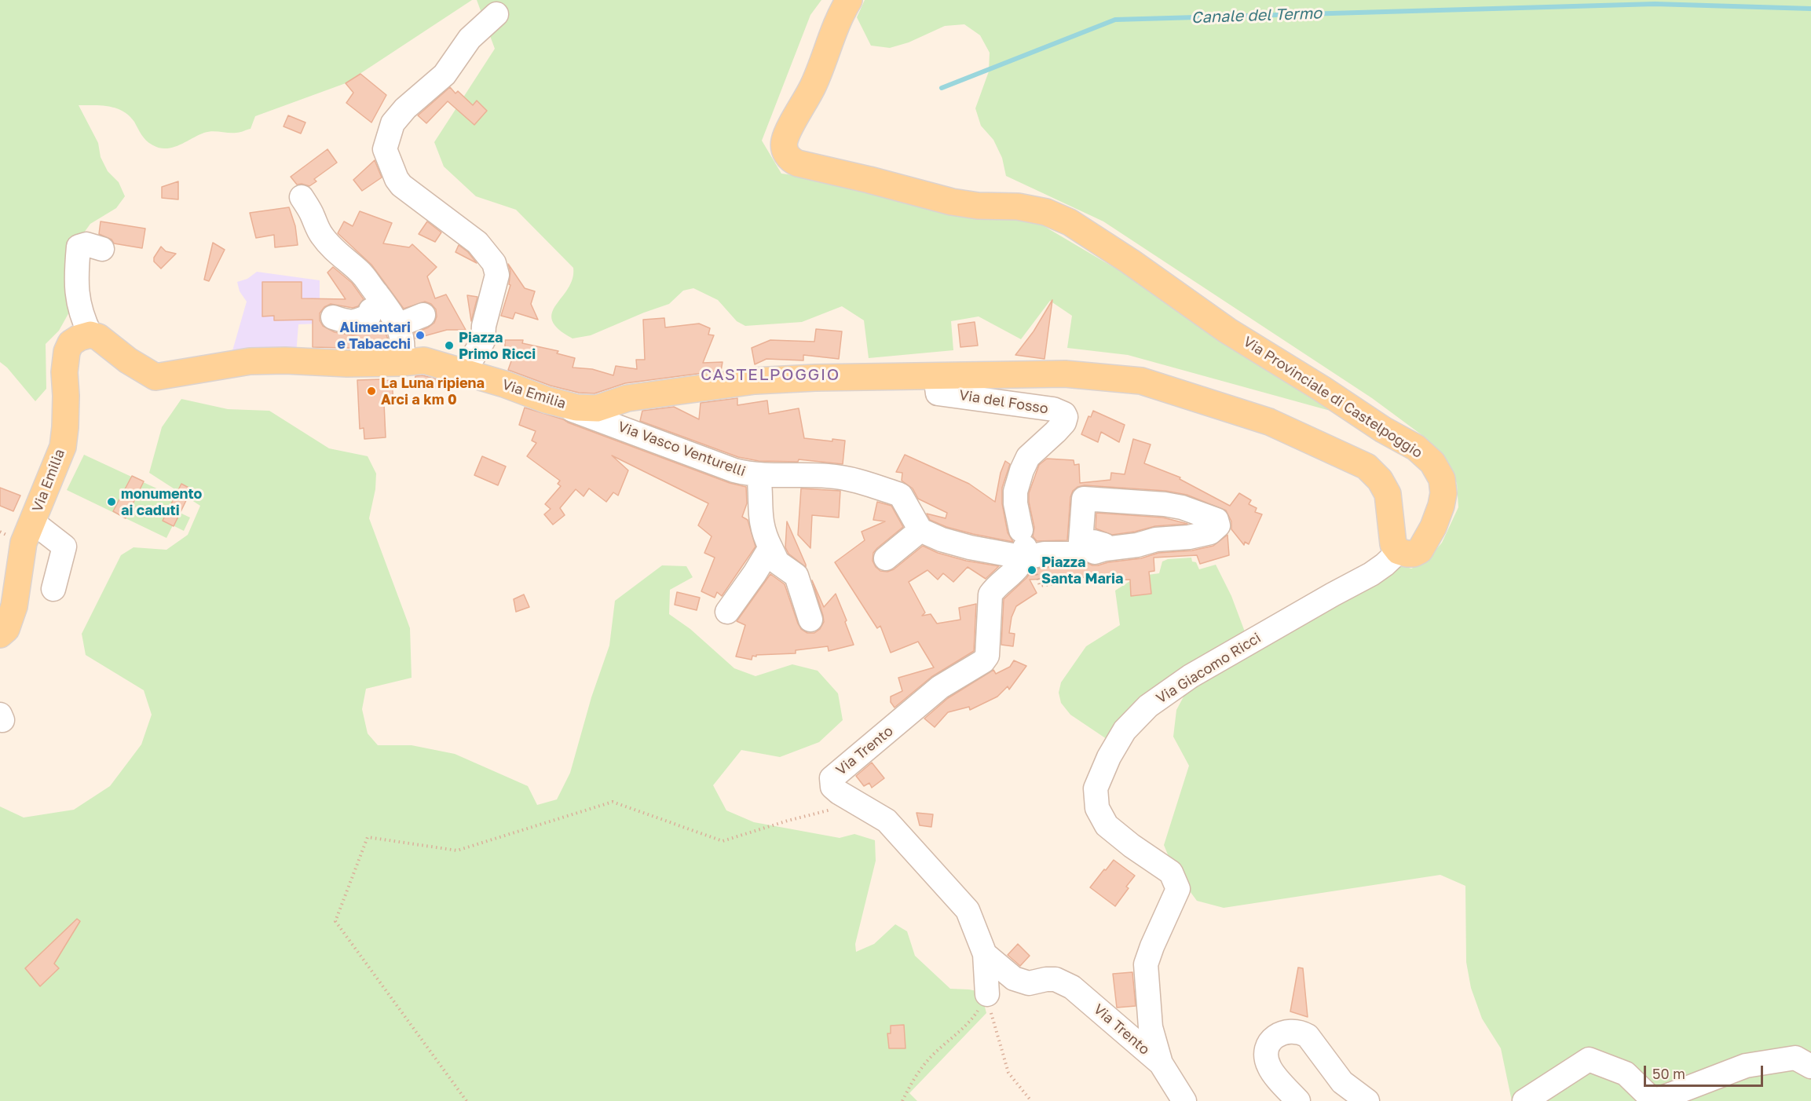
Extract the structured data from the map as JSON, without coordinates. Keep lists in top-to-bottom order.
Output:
{
  "streets": {
    "main road": ["Via Emilia", "Via Provinciale di Castelpoggio"],
    "street": [
      "Via del Fosso",
      "Via Vasco Venturelli",
      "Via Giacomo Ricci",
      "Via Trento"
    ]
  },
  "crossings": [
    ["Via Emilia", "Via del Fosso"],
    ["Via Emilia", "Via Vasco Venturelli"],
    ["Via Provinciale di Castelpoggio", "Via Giacomo Ricci"],
    ["Via del Fosso", "Via Trento"],
    ["Via Giacomo Ricci", "Via Trento"]
  ],
  "districts": ["CASTELPOGGIO"],
  "water": ["Canale del Termo"],
  "places": [
    "Alimentari e Tabacchi",
    "Piazza Primo Ricci",
    "La Luna ripiena Arci a km 0",
    "monumento ai caduti",
    "Piazza Santa Maria"
  ],
  "scale_bar": "50 m"
}
